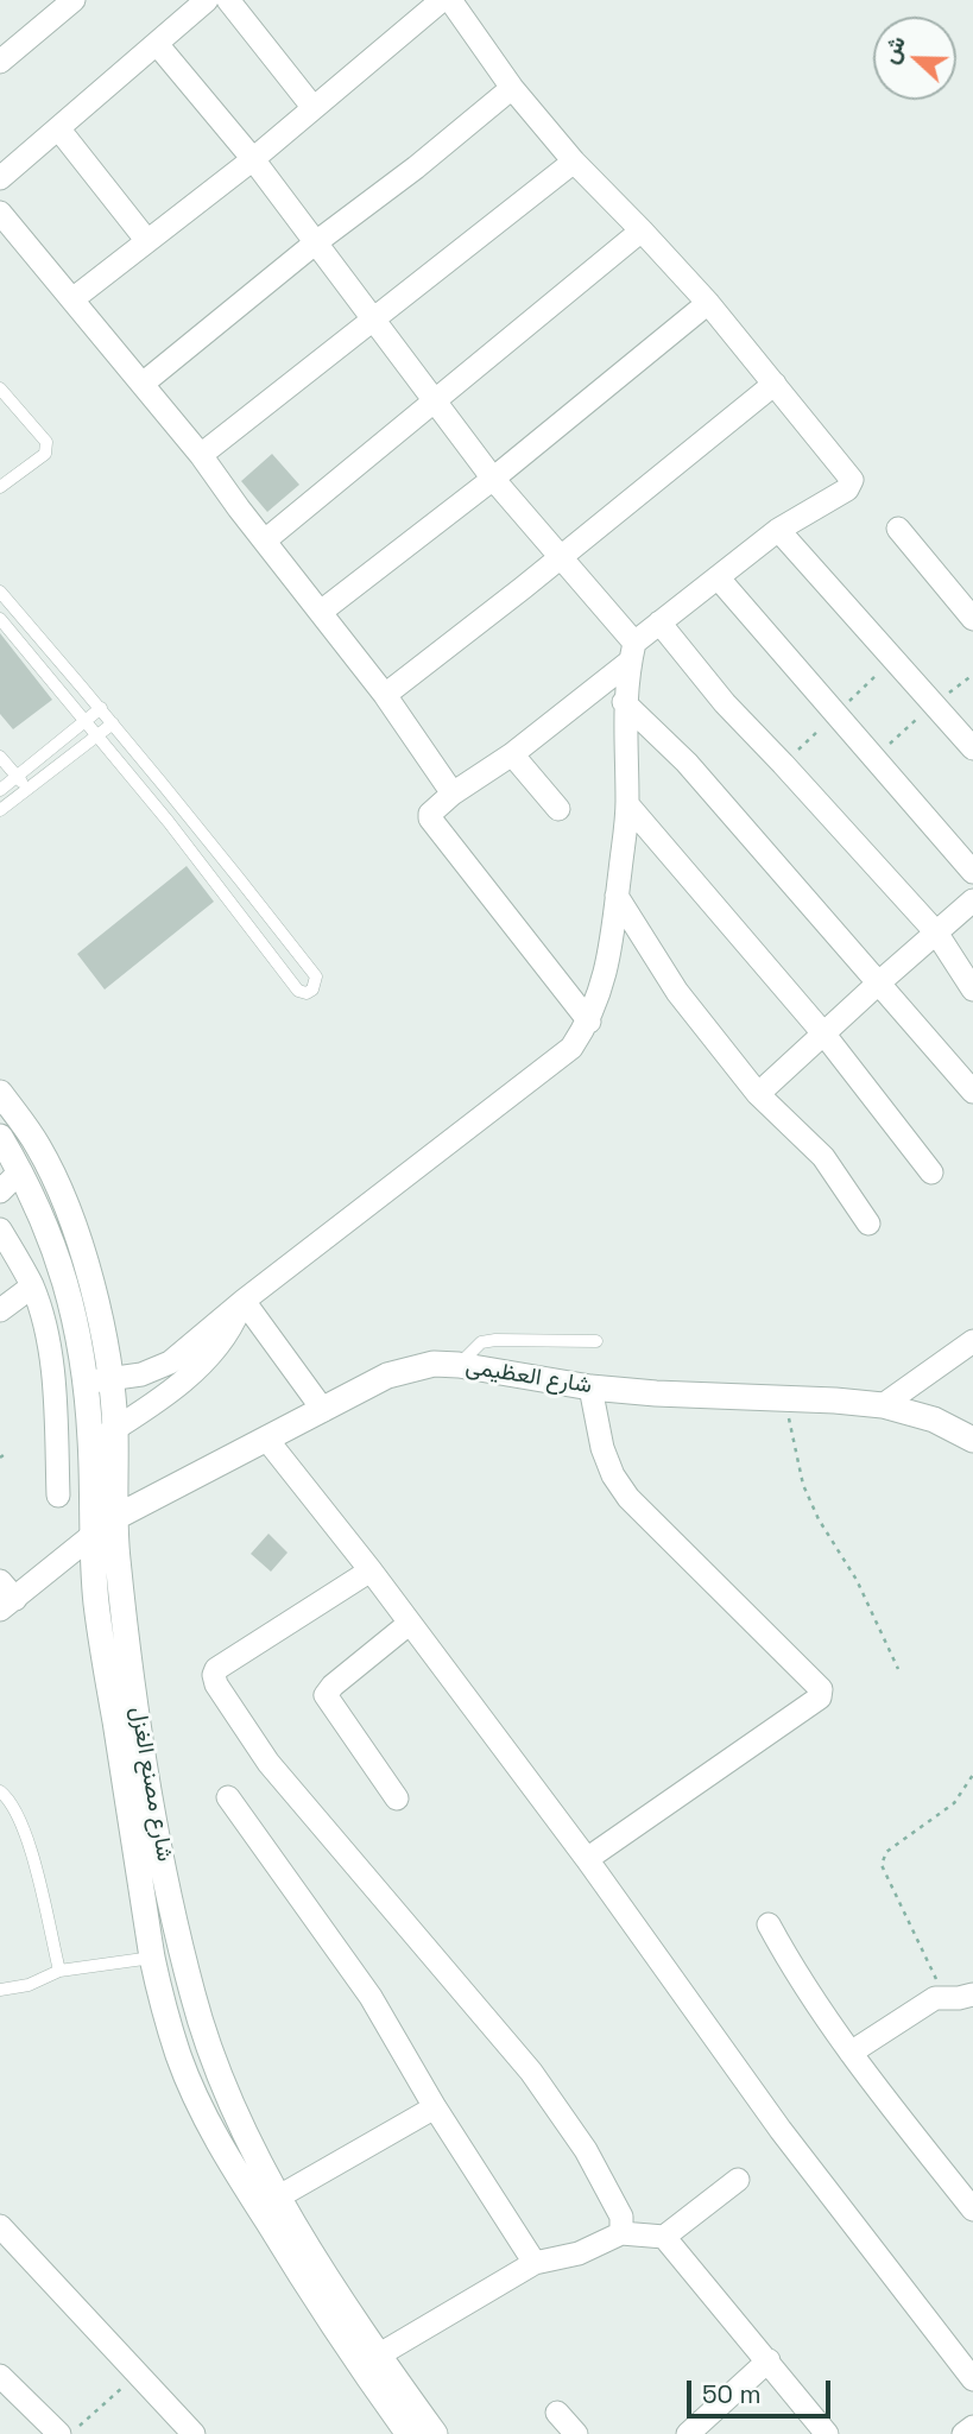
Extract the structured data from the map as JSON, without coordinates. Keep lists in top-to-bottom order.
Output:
{
  "streets": {
    "street": ["شارع العظيمى", "شارع مصنع الغزل"]
  },
  "crossings": [
    ["شارع العظيمى", "شارع مصنع الغزل"]
  ],
  "scale_bar": "50 m",
  "north": "left"
}
